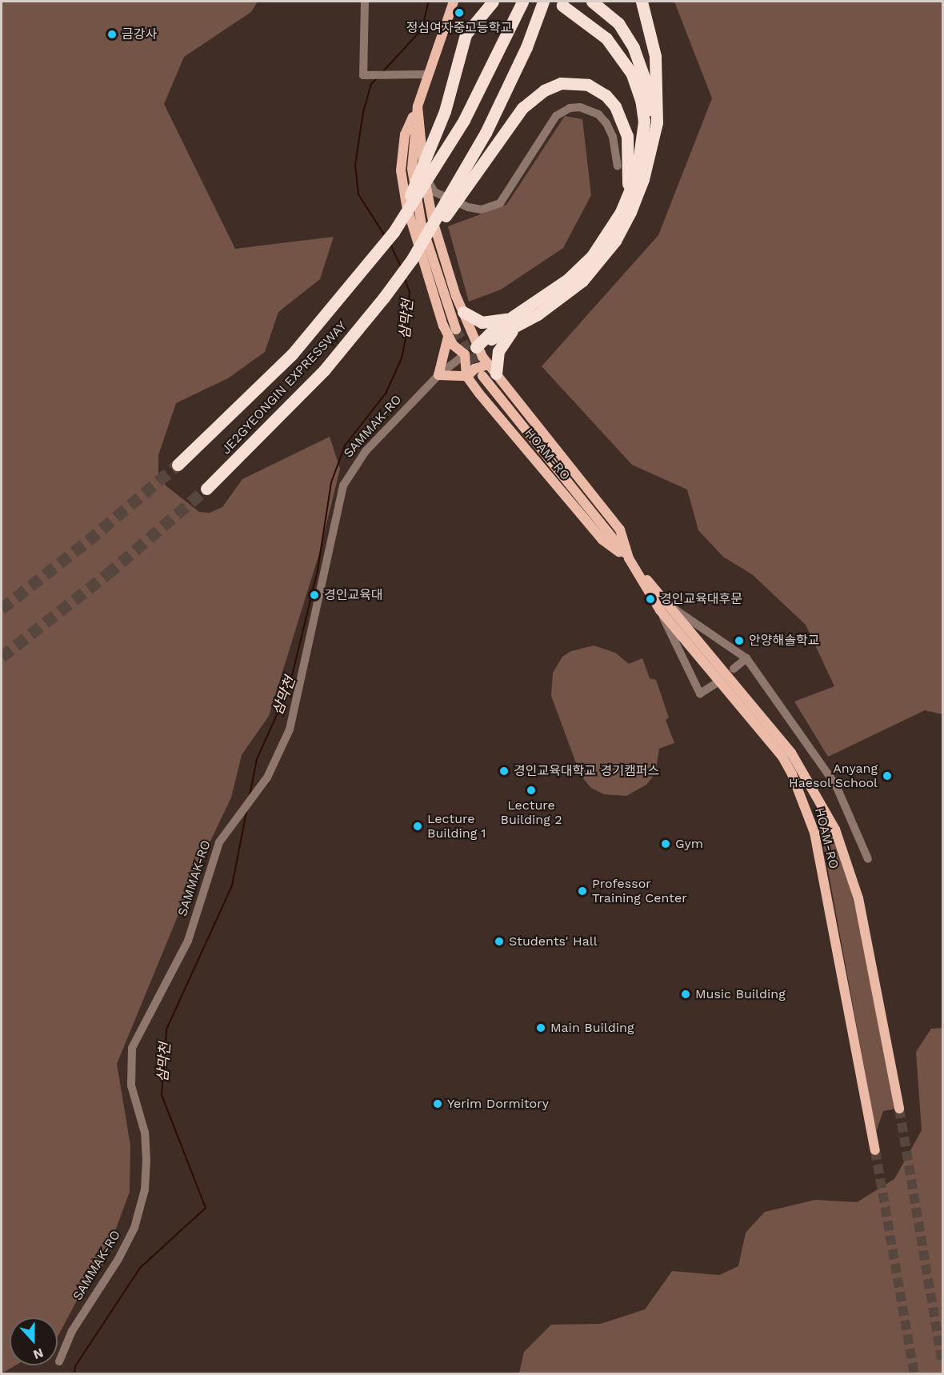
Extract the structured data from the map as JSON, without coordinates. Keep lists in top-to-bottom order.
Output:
{
  "streets": {
    "highway": ["JE2GYEONGIN EXPRESSWAY"],
    "main road": ["SAMMAK-RO", "HOAM-RO"]
  },
  "crossings": [
    ["SAMMAK-RO", "HOAM-RO"]
  ],
  "water": ["삼막천"],
  "places": [
    "정심여자중고등학교",
    "금강사",
    "경인교육대",
    "경인교육대후문",
    "안양해솔학교",
    "경인교육대학교 경기캠퍼스",
    "Anyang Haesol School",
    "Lecture Building 2",
    "Lecture Building 1",
    "Gym",
    "Professor Training Center",
    "Students' Hall",
    "Music Building",
    "Main Building",
    "Yerim Dormitory"
  ],
  "north": "bottom"
}
